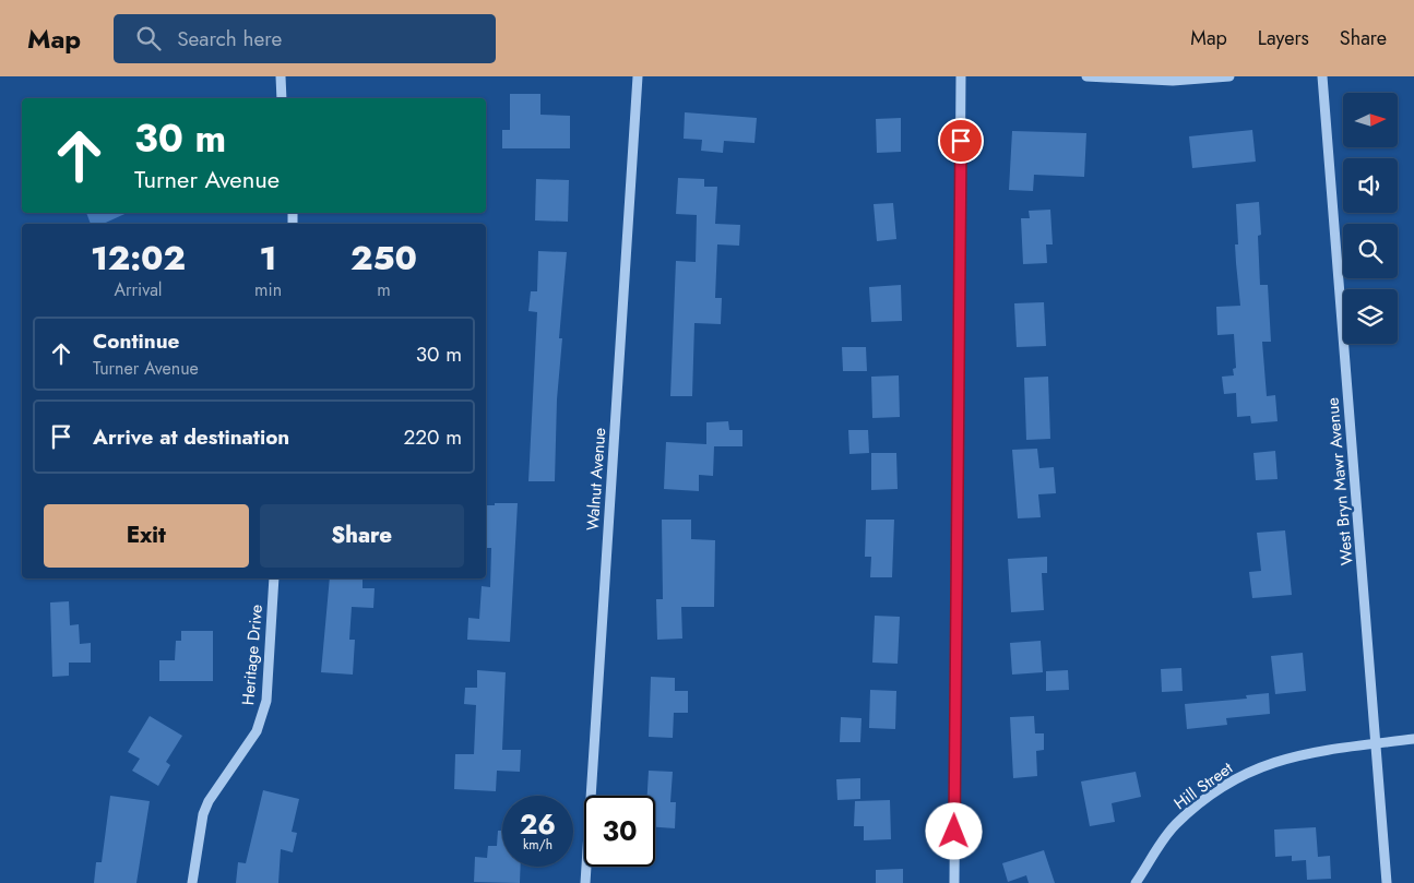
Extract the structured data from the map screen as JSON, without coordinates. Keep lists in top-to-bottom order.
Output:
{
  "streets": {
    "street": [
      "Walnut Avenue",
      "West Bryn Mawr Avenue",
      "Heritage Drive",
      "Hill Street"
    ]
  },
  "crossings": [
    ["West Bryn Mawr Avenue", "Hill Street"]
  ],
  "north": "right",
  "page": {
    "header": "Map",
    "search": "Search here",
    "nav": ["Map", "Layers", "Share"],
    "turn": ["30 m", "Turner Avenue"],
    "eta": [
      "12:02",
      "Arrival",
      "1",
      "min",
      "250",
      "m"
    ],
    "list": [
      {
        "name": "Continue",
        "note": "Turner Avenue",
        "value": "30 m"
      },
      {
        "name": "Arrive at destination",
        "value": "220 m"
      }
    ],
    "buttons": ["Exit", "Share"],
    "speed": "26 km/h",
    "limit": "30"
  }
}
